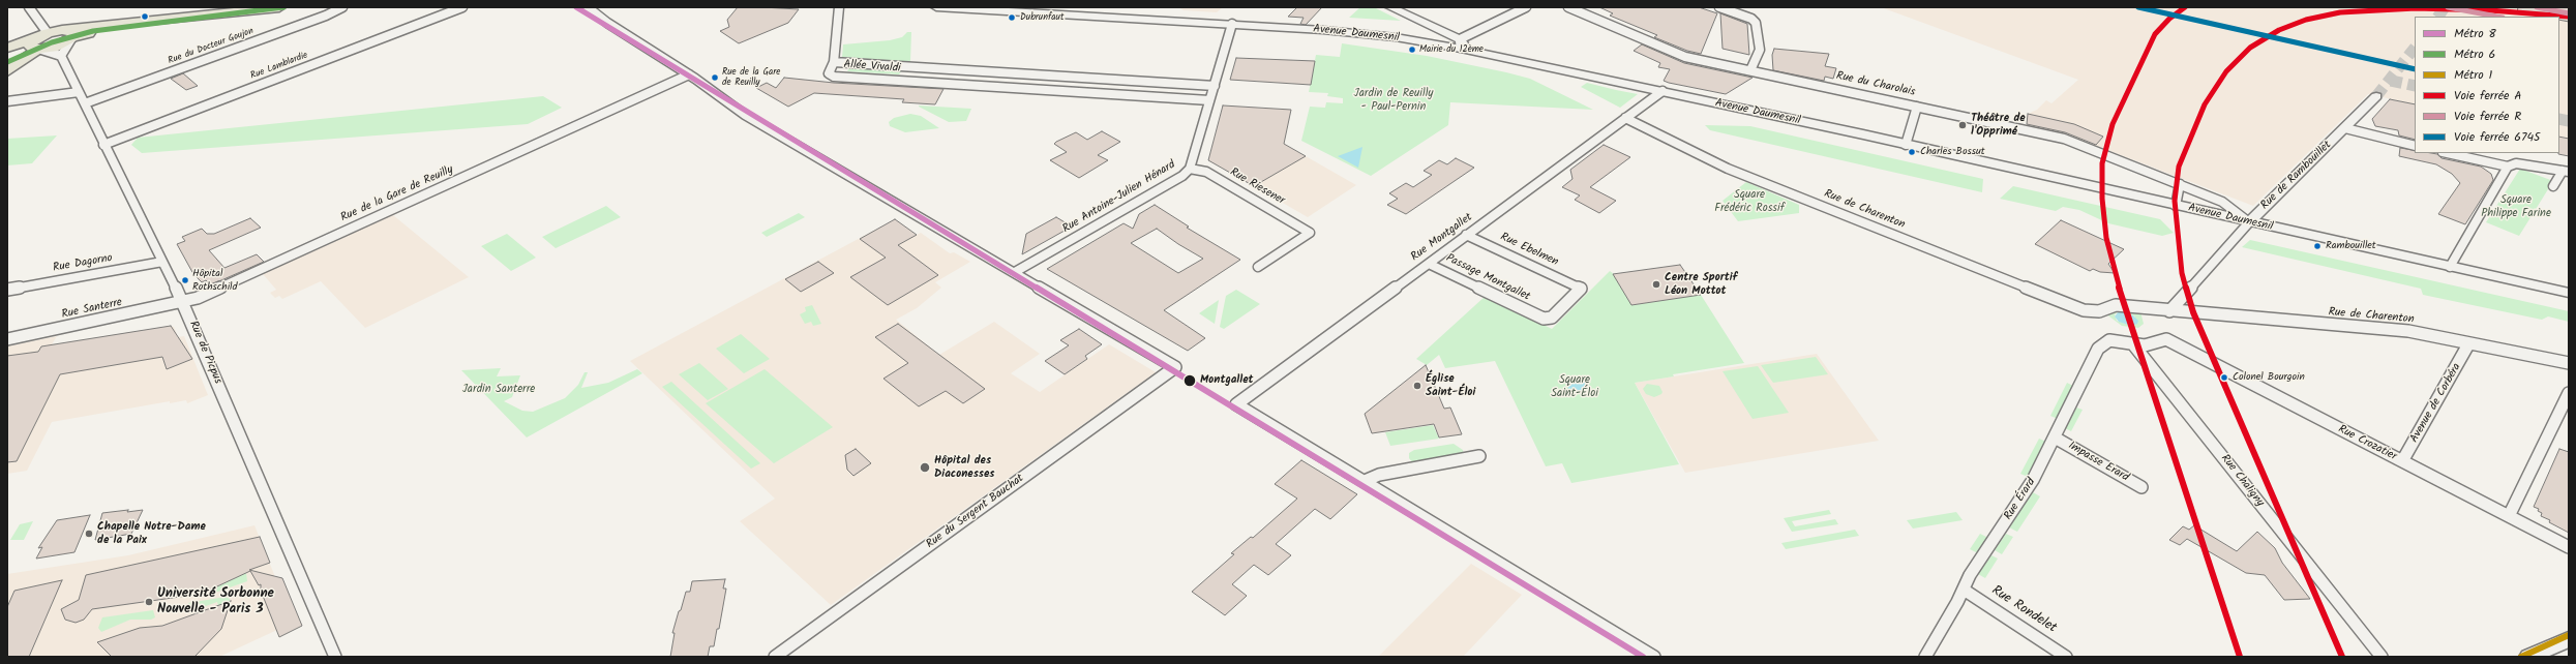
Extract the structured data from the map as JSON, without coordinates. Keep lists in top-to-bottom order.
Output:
{
  "streets": {
    "main road": ["Avenue Daumesnil"],
    "street": [
      "Rue du Docteur Goujon",
      "Rue Lamblardie",
      "Allée Vivaldi",
      "Rue du Charolais",
      "Rue de Rambouillet",
      "Rue Riesener",
      "Rue de la Gare de Reuilly",
      "Rue Antoine-Julien Hénard",
      "Rue de Charenton",
      "Rue Montgallet",
      "Rue Ebelmen",
      "Rue Dagorno",
      "Passage Montgallet",
      "Rue Santerre",
      "Rue de Picpus",
      "Avenue de Corbéra",
      "Rue Crozatier",
      "Impasse Erard",
      "Rue Chaligny",
      "Rue Érard",
      "Rue du Sergent Bauchat",
      "Rue Rondelet"
    ]
  },
  "crossings": [
    ["Avenue Daumesnil", "Rue du Charolais"],
    ["Avenue Daumesnil", "Rue de Rambouillet"],
    ["Avenue Daumesnil", "Rue Antoine-Julien Hénard"],
    ["Avenue Daumesnil", "Rue Montgallet"],
    ["Rue du Docteur Goujon", "Rue de Picpus"],
    ["Rue Lamblardie", "Rue de Picpus"],
    ["Allée Vivaldi", "Rue Antoine-Julien Hénard"],
    ["Rue du Charolais", "Rue de Rambouillet"],
    ["Rue de Rambouillet", "Rue de Charenton"],
    ["Rue Riesener", "Rue Antoine-Julien Hénard"],
    ["Rue de la Gare de Reuilly", "Rue Santerre"],
    ["Rue de la Gare de Reuilly", "Rue de Picpus"],
    ["Rue Antoine-Julien Hénard", "Rue du Sergent Bauchat"],
    ["Rue de Charenton", "Rue Montgallet"],
    ["Rue de Charenton", "Avenue de Corbéra"],
    ["Rue Montgallet", "Rue Ebelmen"],
    ["Rue Montgallet", "Passage Montgallet"],
    ["Rue Ebelmen", "Passage Montgallet"],
    ["Rue Dagorno", "Rue de Picpus"],
    ["Rue Santerre", "Rue de Picpus"],
    ["Avenue de Corbéra", "Rue Crozatier"],
    ["Rue Crozatier", "Rue Chaligny"],
    ["Rue Crozatier", "Rue Érard"],
    ["Impasse Erard", "Rue Érard"],
    ["Rue Chaligny", "Rue Érard"],
    ["Rue Érard", "Rue Rondelet"]
  ],
  "parks": [
    "Jardin de Reuilly - Paul-Pernin",
    "Square Frédéric Rossif",
    "Square Philippe Farine",
    "Square Saint-Éloi",
    "Jardin Santerre"
  ],
  "places": [
    "Dubrunfaut",
    "Mairie du 12ème",
    "Rue de la Gare de Reuilly",
    "Théâtre de l'Opprimé",
    "Charles Bossut",
    "Rambouillet",
    "Hôpital Rothschild",
    "Centre Sportif Léon Mottot",
    "Colonel Bourgoin",
    "Montgallet",
    "Église Saint-Éloi",
    "Hôpital des Diaconesses",
    "Chapelle Notre-Dame de la Paix",
    "Université Sorbonne Nouvelle - Paris 3"
  ],
  "lines": [
    "metro line 8",
    "metro line 6",
    "rail line A",
    "rail line R",
    "rail line 6745",
    "metro line 1"
  ],
  "legend": [
    "Métro 8",
    "Métro 6",
    "Métro 1",
    "Voie ferrée A",
    "Voie ferrée R",
    "Voie ferrée 6745"
  ]
}
